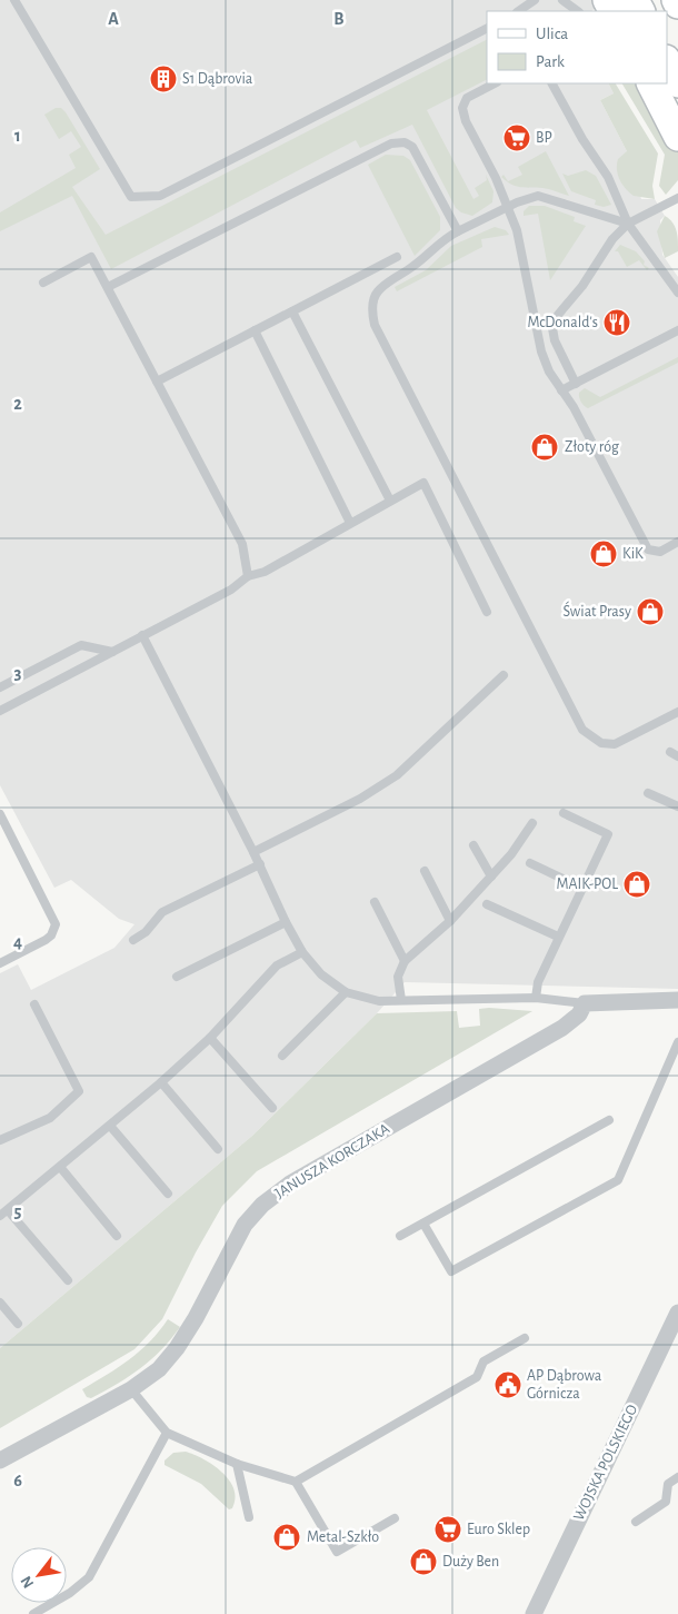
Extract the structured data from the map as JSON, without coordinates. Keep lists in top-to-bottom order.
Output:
{
  "streets": {
    "street": ["JANUSZA KORCZAKA", "WOJSKA POLSKIEGO"]
  },
  "places": {
    "building": ["S1 Dąbrovia"],
    "supermarket": ["BP", "Euro Sklep"],
    "restaurant": ["McDonald's"],
    "shop": [
      "Złoty róg",
      "KiK",
      "Świat Prasy",
      "MAIK-POL",
      "Metal-Szkło",
      "Duży Ben"
    ],
    "public building": ["AP Dąbrowa Górnicza"]
  },
  "legend": ["Ulica", "Park"],
  "north": "bottom left",
  "grid": {
    "columns": ["A", "B"],
    "rows": [
      "1",
      "2",
      "3",
      "4",
      "5",
      "6"
    ]
  }
}
